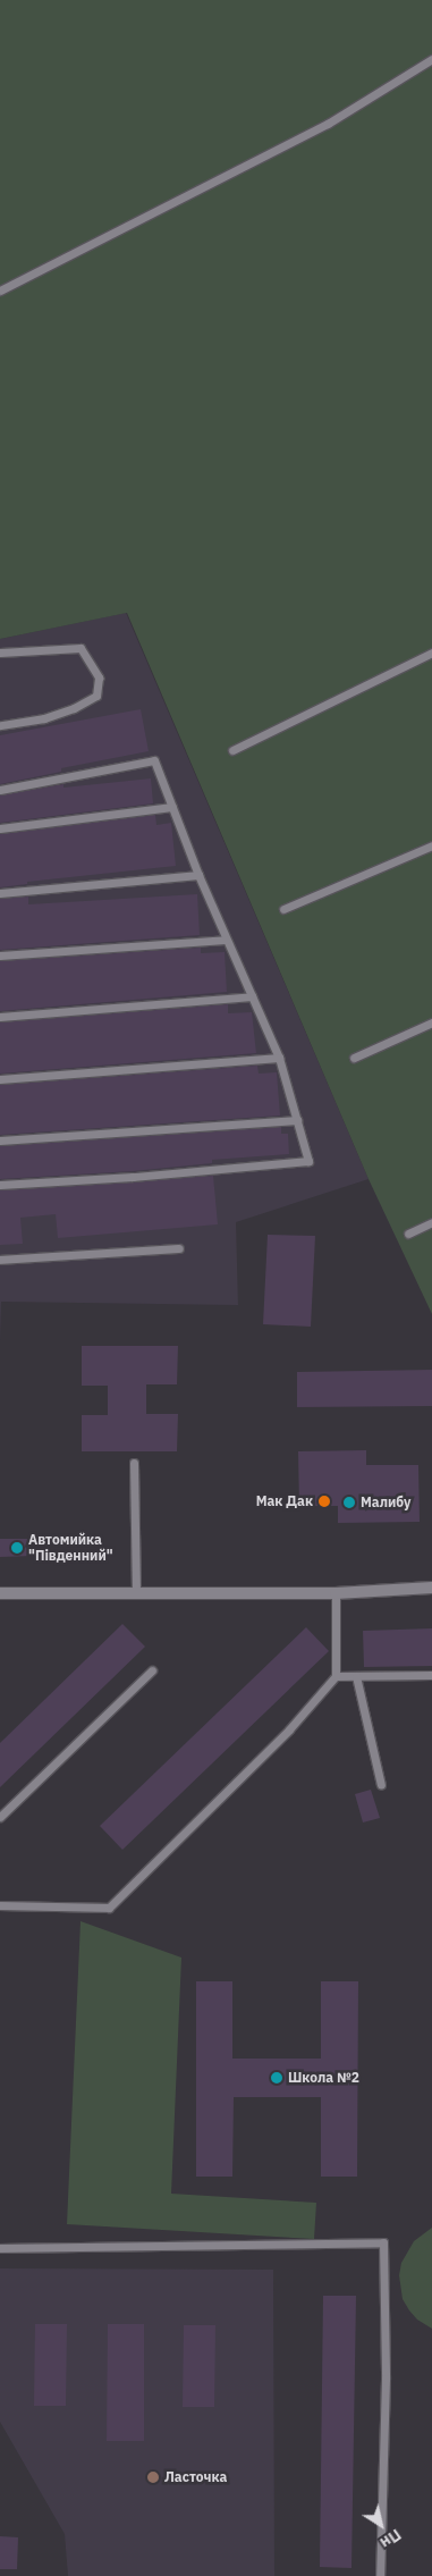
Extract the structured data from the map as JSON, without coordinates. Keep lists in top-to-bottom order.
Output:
{
  "places": [
    "Мак Дак",
    "Малибу",
    "Автомийка \"Південний\"",
    "Школа №2",
    "Ласточка"
  ],
  "north": "bottom right"
}
